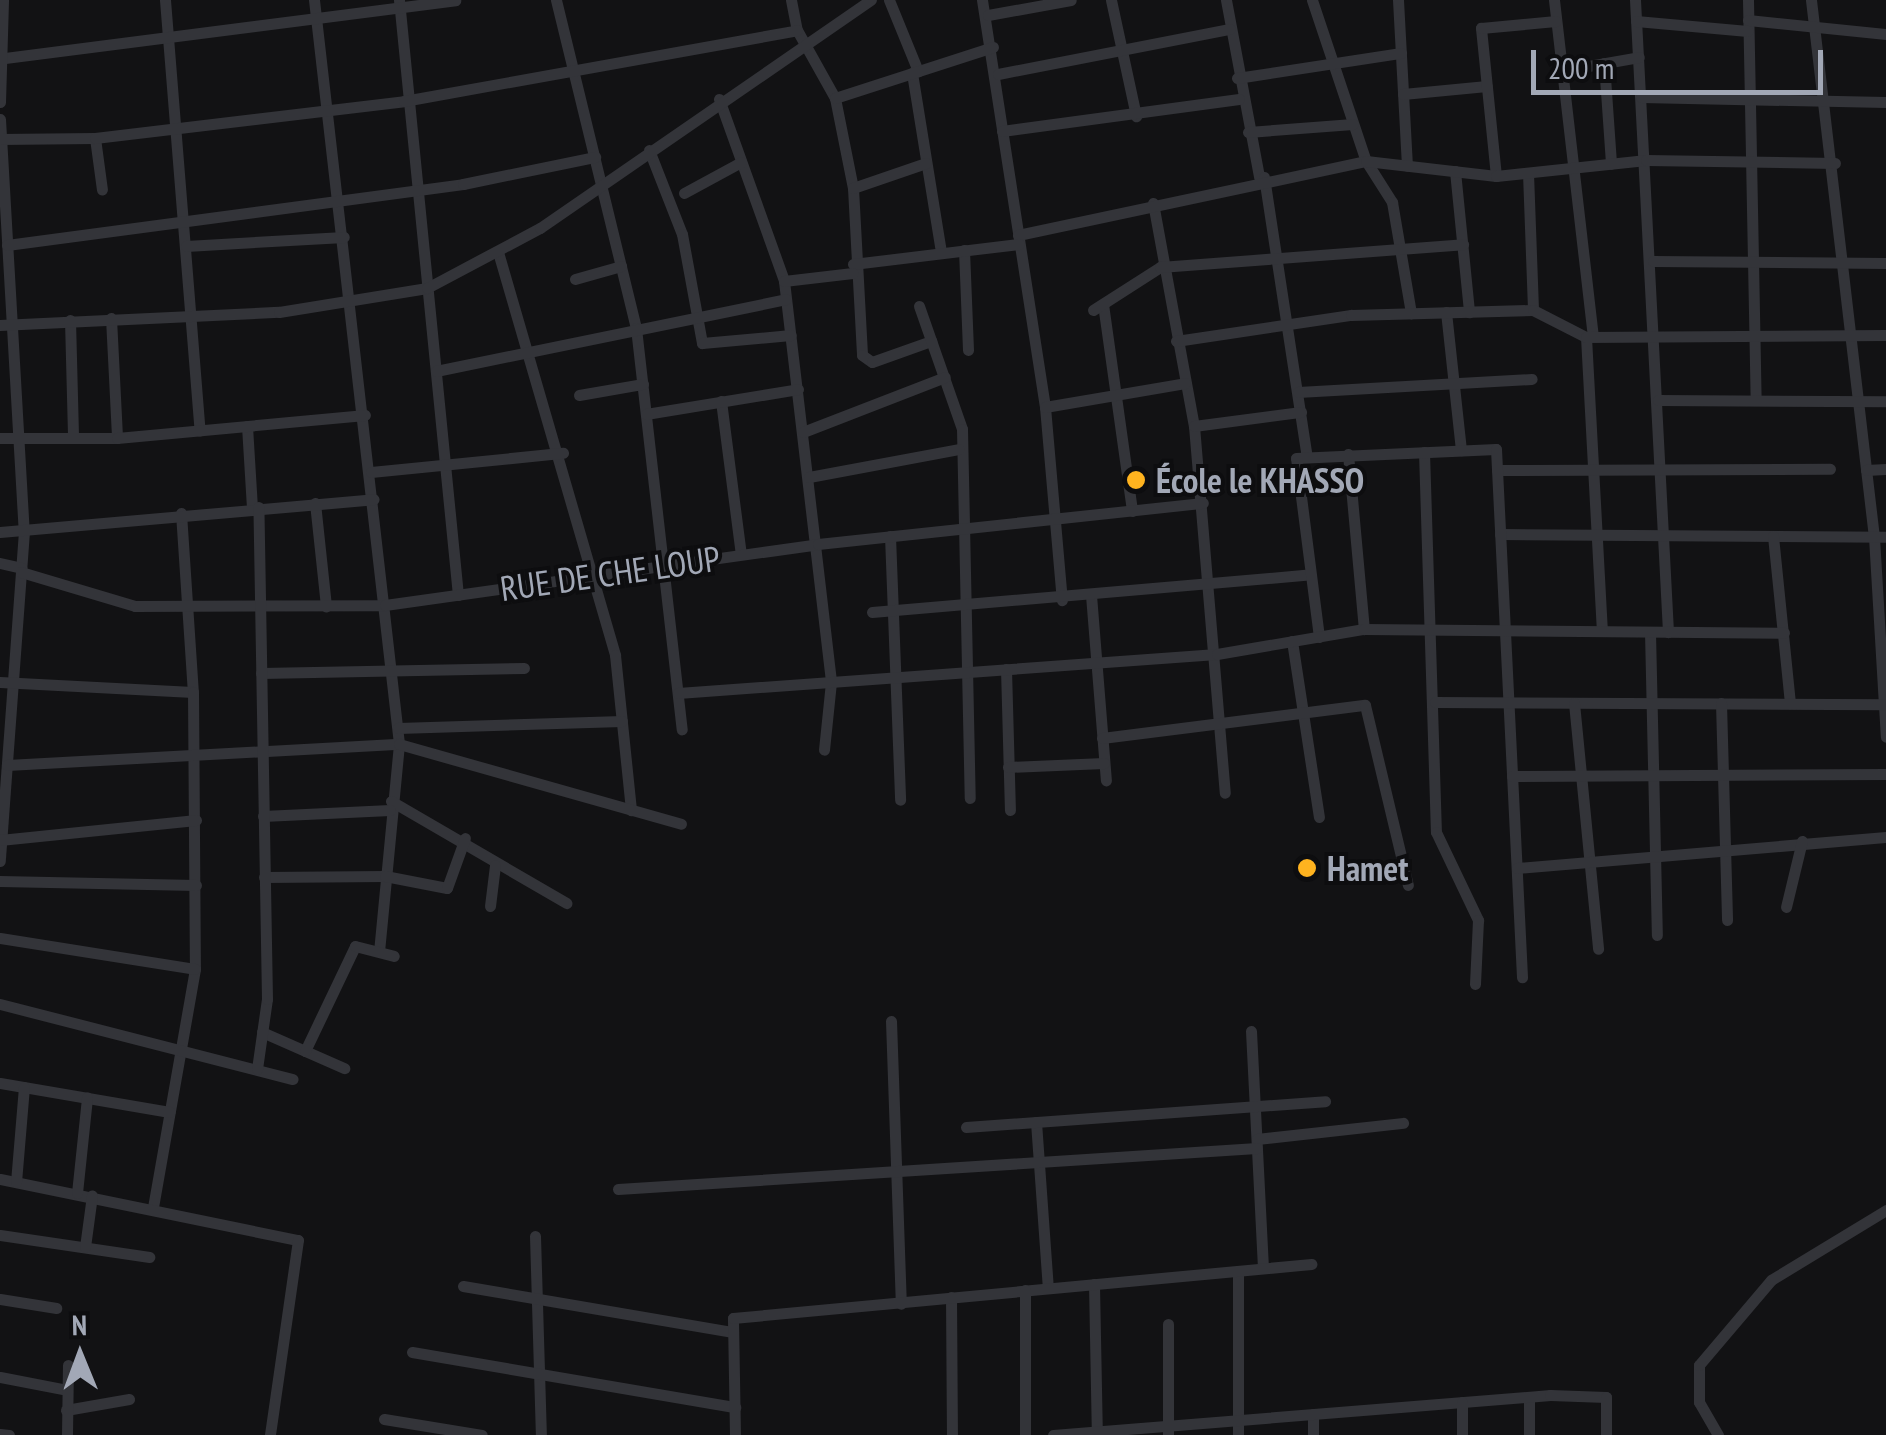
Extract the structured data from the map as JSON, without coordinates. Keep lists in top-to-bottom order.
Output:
{
  "streets": {
    "street": ["RUE DE CHE LOUP"]
  },
  "places": ["École le KHASSO", "Hamet"],
  "scale_bar": "200 m",
  "north": "top"
}
